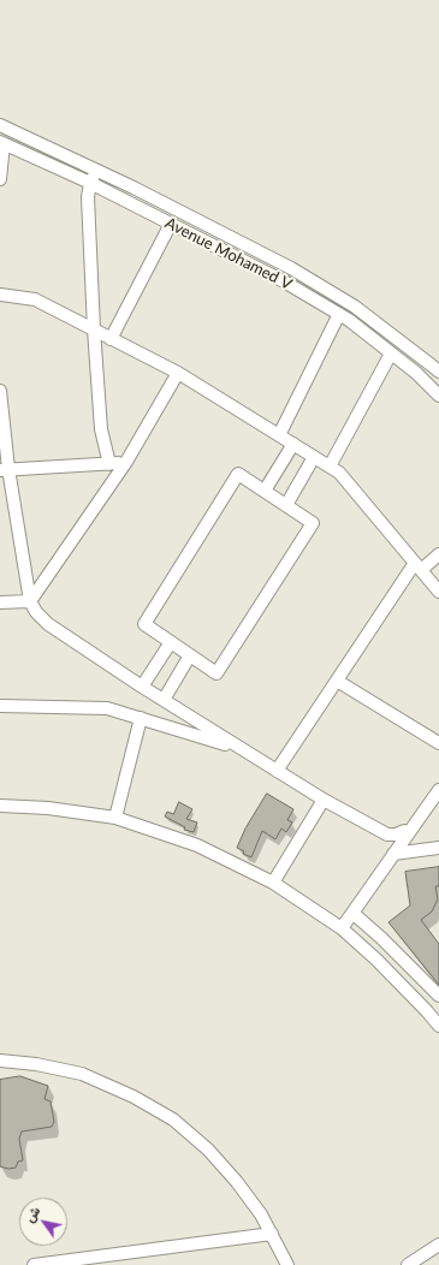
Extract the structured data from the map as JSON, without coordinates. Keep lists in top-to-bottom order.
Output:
{
  "streets": {
    "street": ["Avenue Mohamed V"]
  },
  "north": "top left"
}
